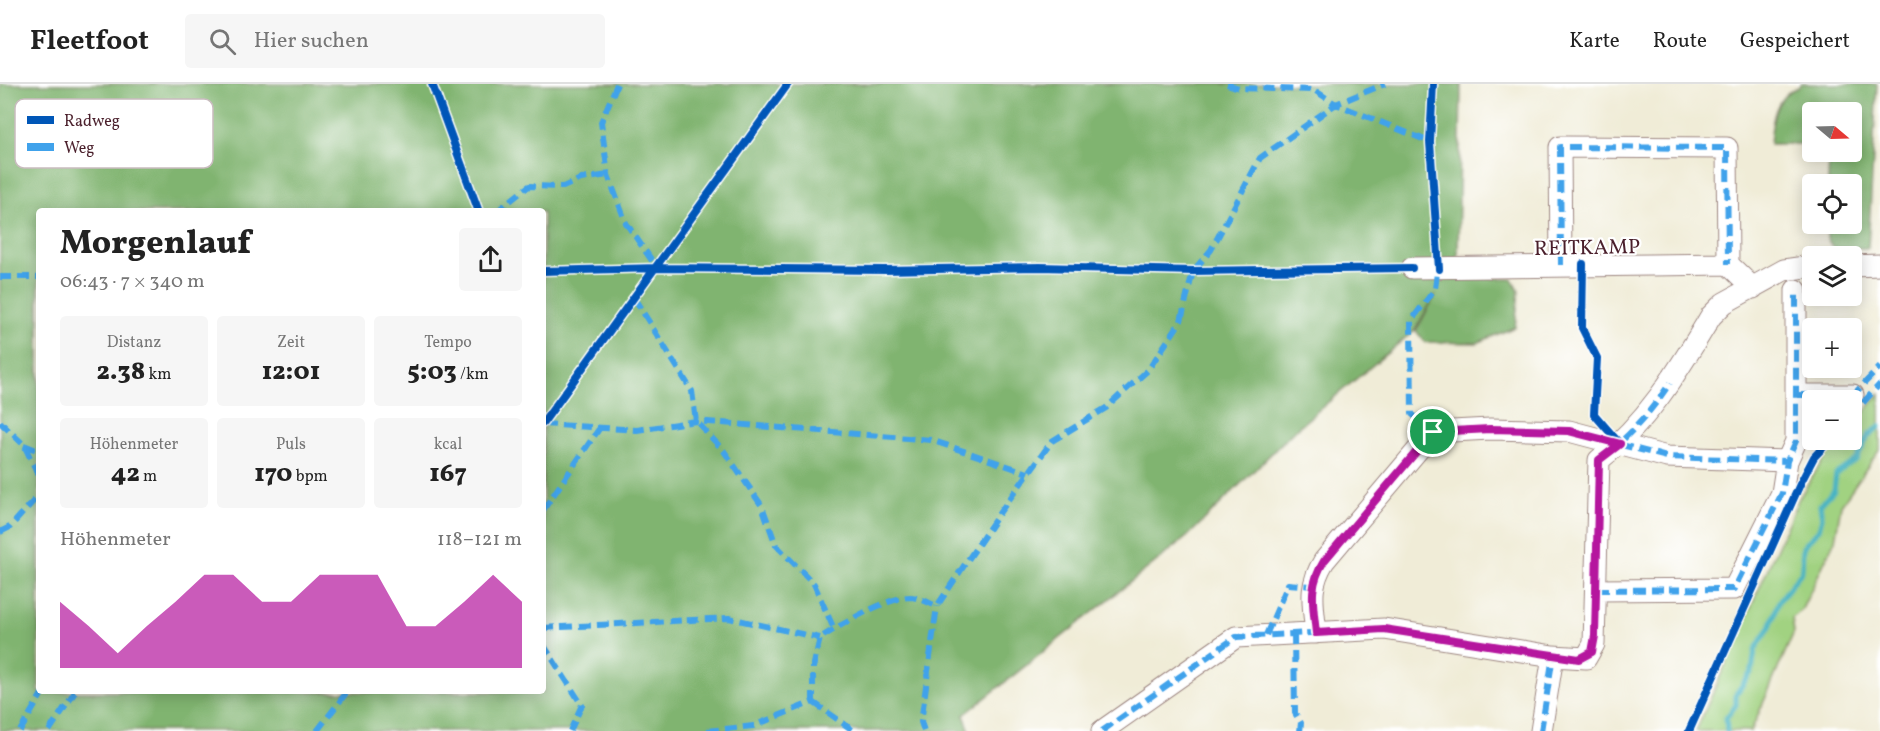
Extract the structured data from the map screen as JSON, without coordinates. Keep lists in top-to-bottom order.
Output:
{
  "streets": {
    "street": ["REITKAMP"]
  },
  "legend": ["Radweg", "Weg"],
  "north": "right",
  "page": {
    "header": "Fleetfoot",
    "search": "Hier suchen",
    "nav": ["Karte", "Route", "Gespeichert"],
    "map_buttons": ["+", "−"],
    "heading": ["Morgenlauf", "06:43 · 7 × 340 m"],
    "stats": [
      ["Distanz", "2.38 km"],
      ["Zeit", "12:01"],
      ["Tempo", "5:03 /km"],
      ["Höhenmeter", "42 m"],
      ["Puls", "170 bpm"],
      ["kcal", "167"]
    ],
    "chart": ["Höhenmeter", "118–121 m"]
  }
}
